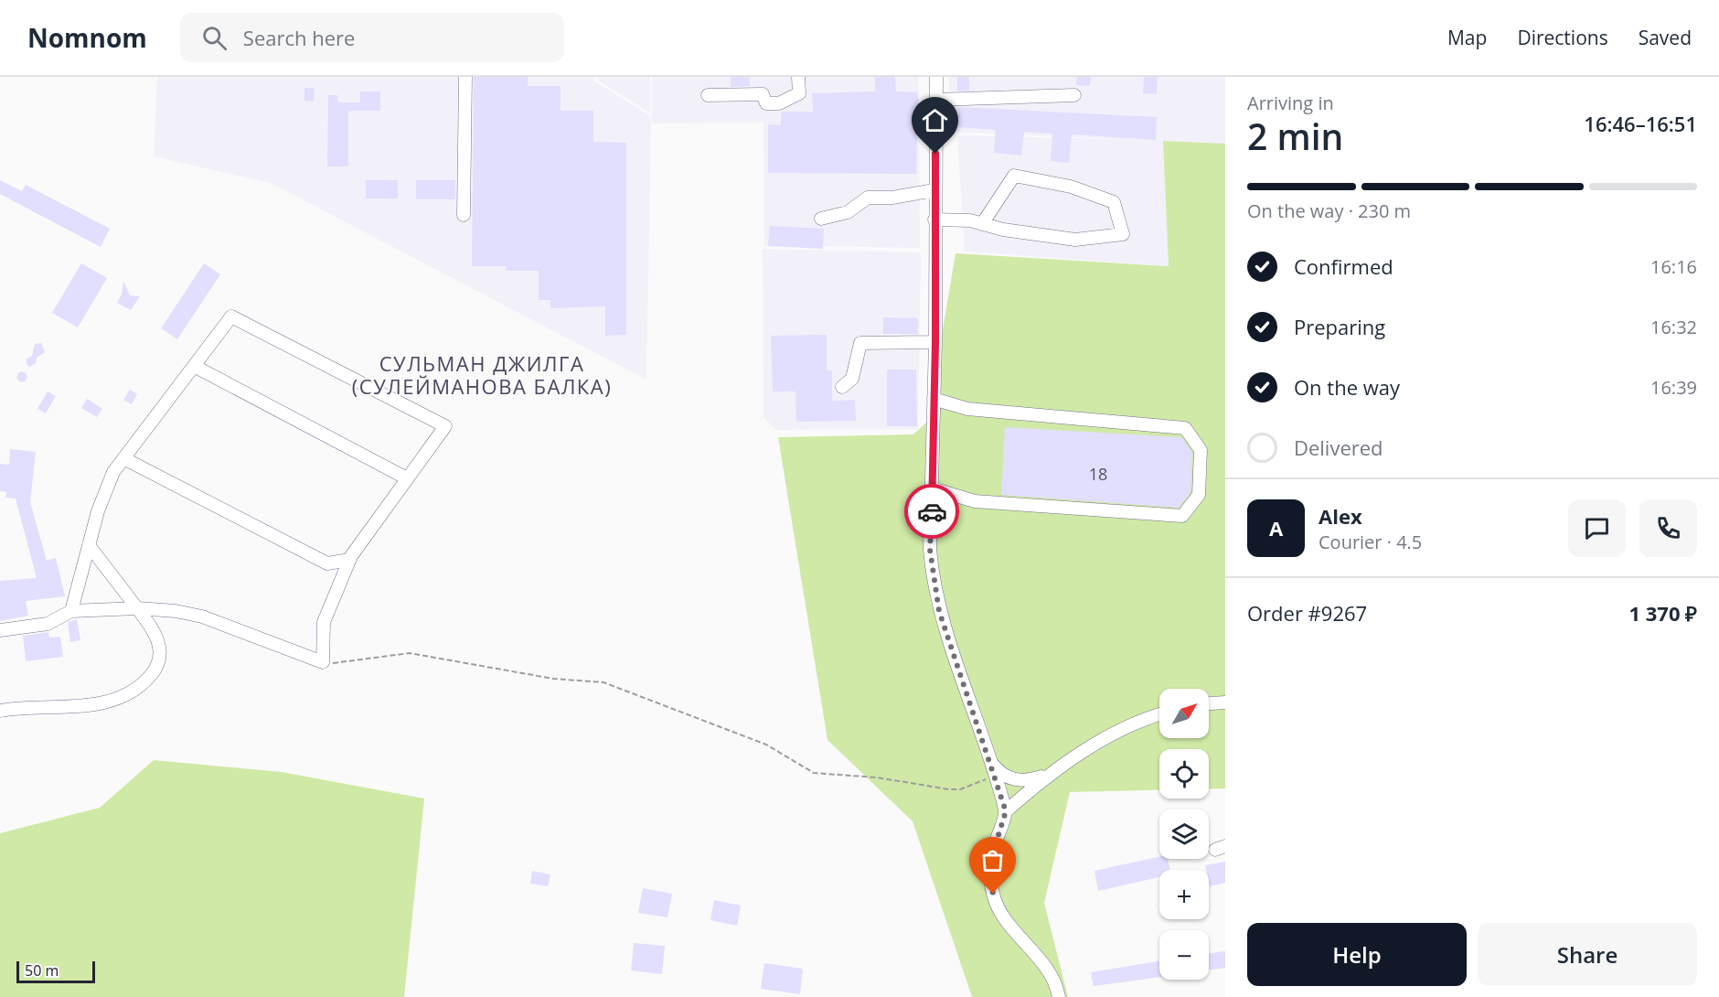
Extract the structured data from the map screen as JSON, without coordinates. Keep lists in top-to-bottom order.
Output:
{
  "districts": ["СУЛЬМАН ДЖИЛГА (СУЛЕЙМАНОВА БАЛКА)"],
  "house_numbers": ["18"],
  "scale_bar": "50 m",
  "north": "top right",
  "page": {
    "header": "Nomnom",
    "search": "Search here",
    "nav": ["Map", "Directions", "Saved"],
    "heading": ["2 min", "Arriving in", "16:46–16:51"],
    "panel": [
      "Alex",
      "Courier · 4.5",
      "Order #9267",
      "1 370 ₽"
    ],
    "bar": "On the way · 230 m",
    "list": [
      ["Confirmed", "16:16"],
      ["Preparing", "16:32"],
      ["On the way", "16:39"],
      "Delivered"
    ],
    "round": "A",
    "map_buttons": ["+", "−"],
    "buttons": ["Help", "Share"],
    "scale": "50 m"
  }
}
